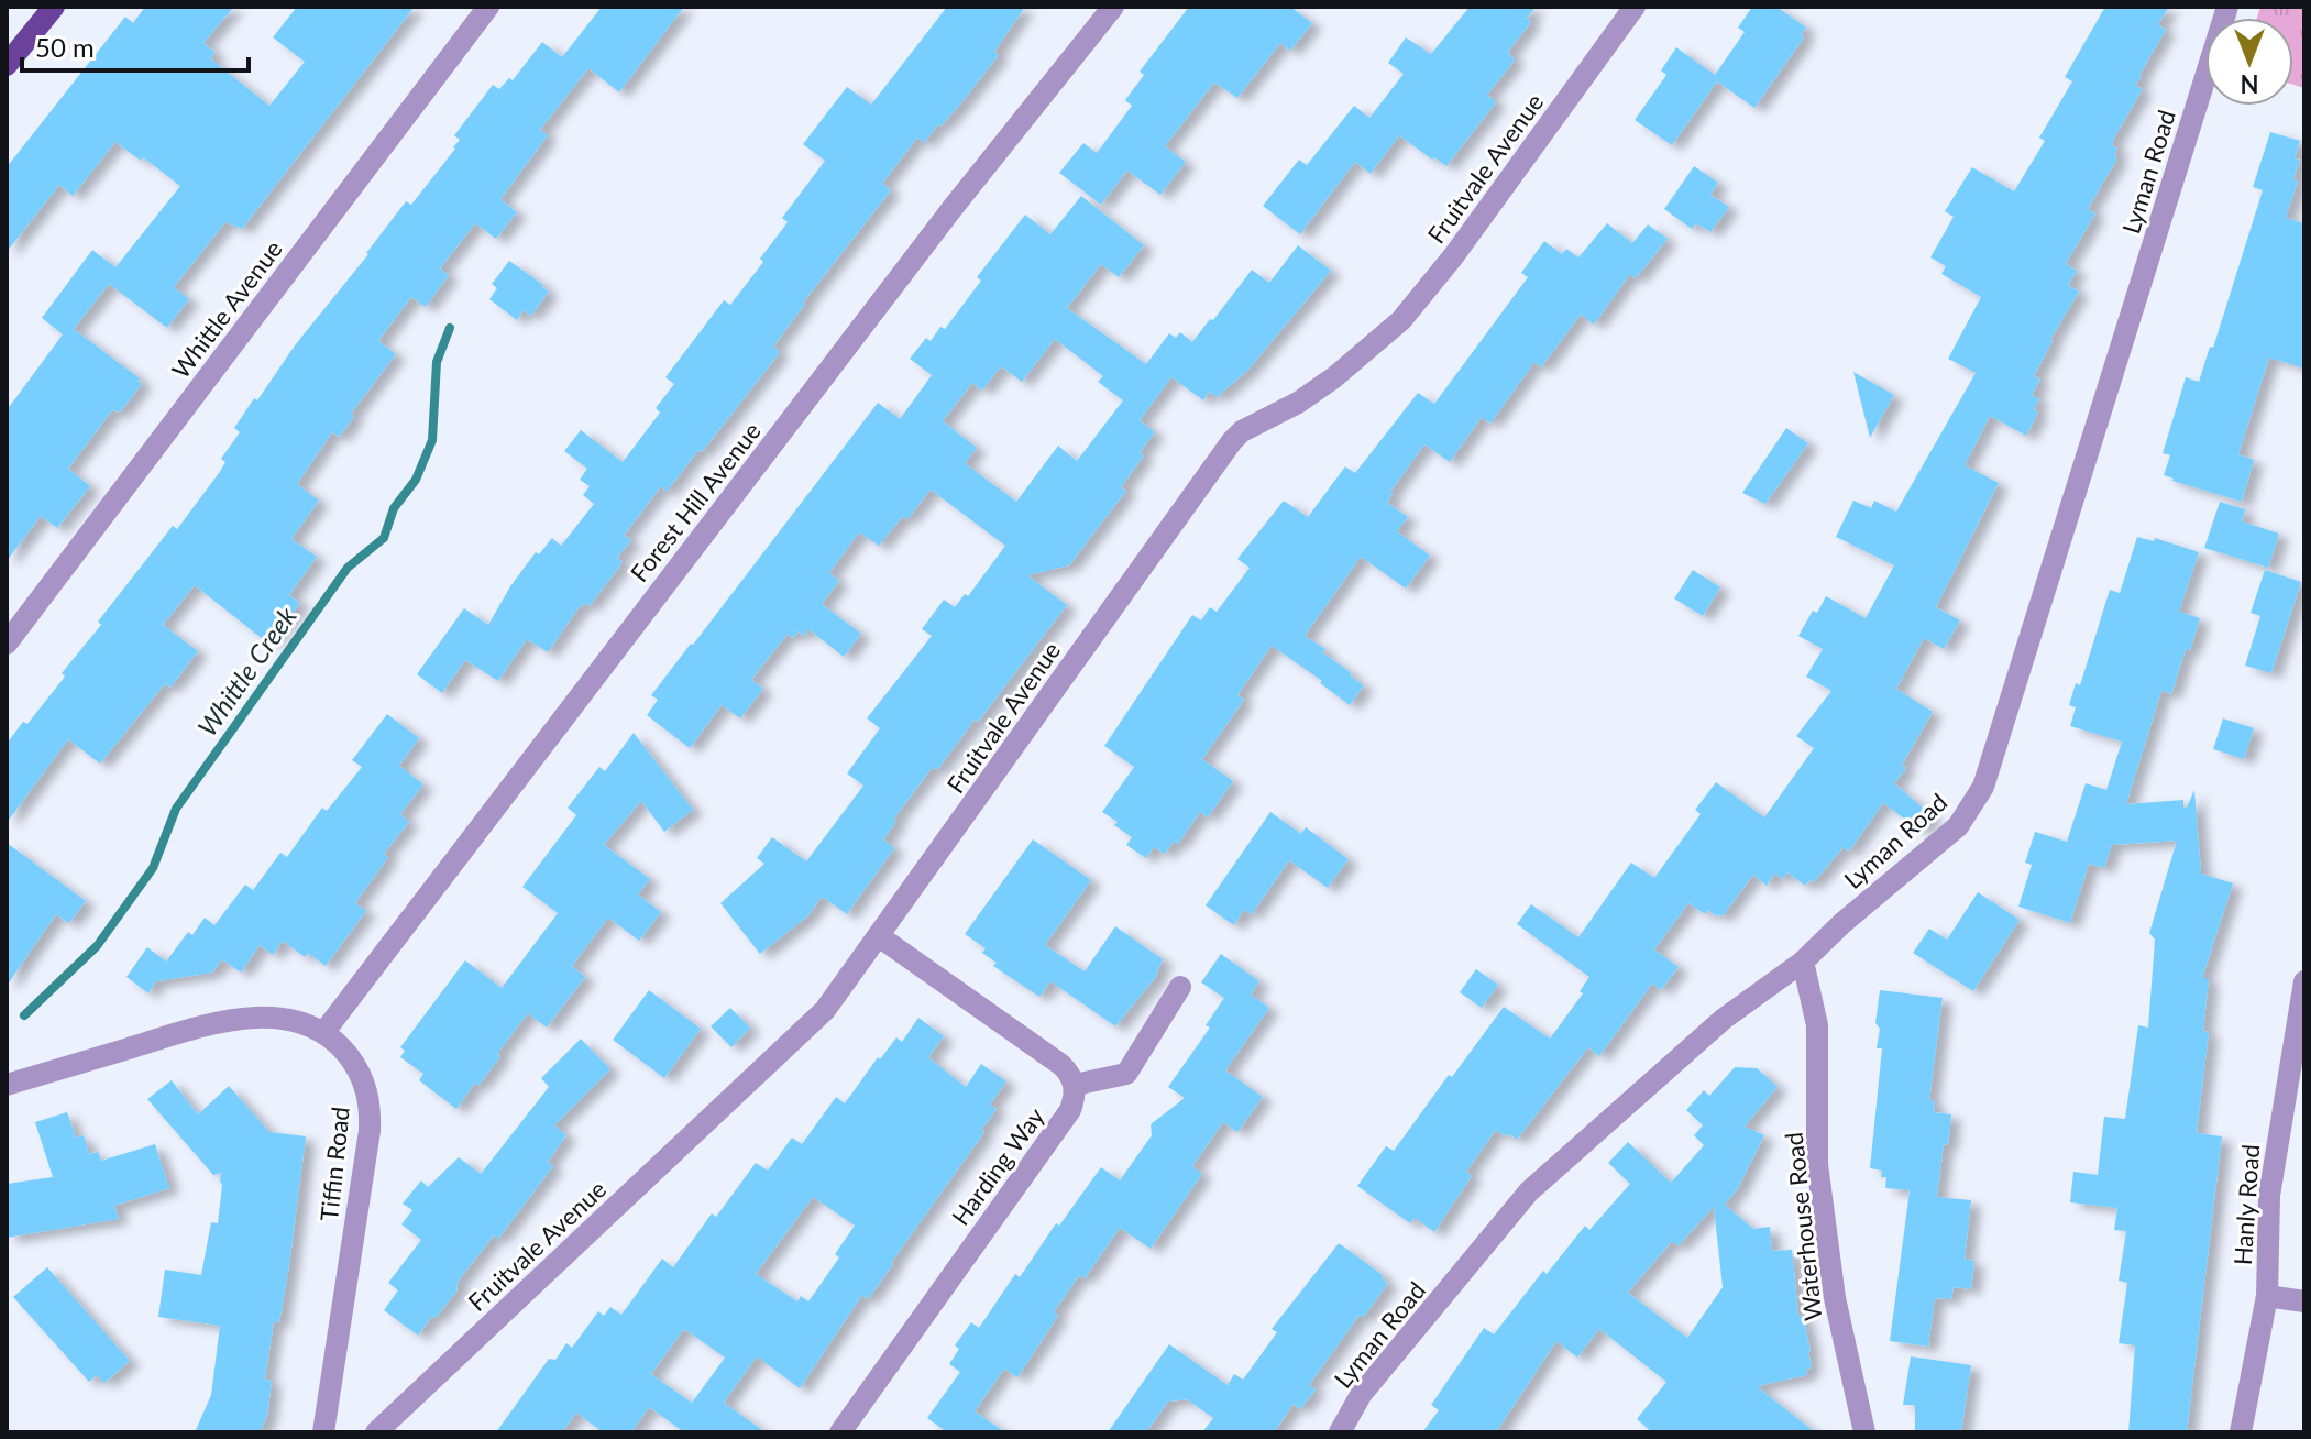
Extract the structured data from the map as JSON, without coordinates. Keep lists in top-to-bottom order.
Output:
{
  "streets": {
    "street": [
      "Fruitvale Avenue",
      "Lyman Road",
      "Whittle Avenue",
      "Forest Hill Avenue",
      "Tiffin Road",
      "Harding Way",
      "Hanly Road",
      "Waterhouse Road"
    ]
  },
  "crossings": [
    ["Lyman Road", "Waterhouse Road"],
    ["Forest Hill Avenue", "Tiffin Road"]
  ],
  "water": ["Whittle Creek"],
  "scale_bar": "50 m",
  "north": "bottom"
}
